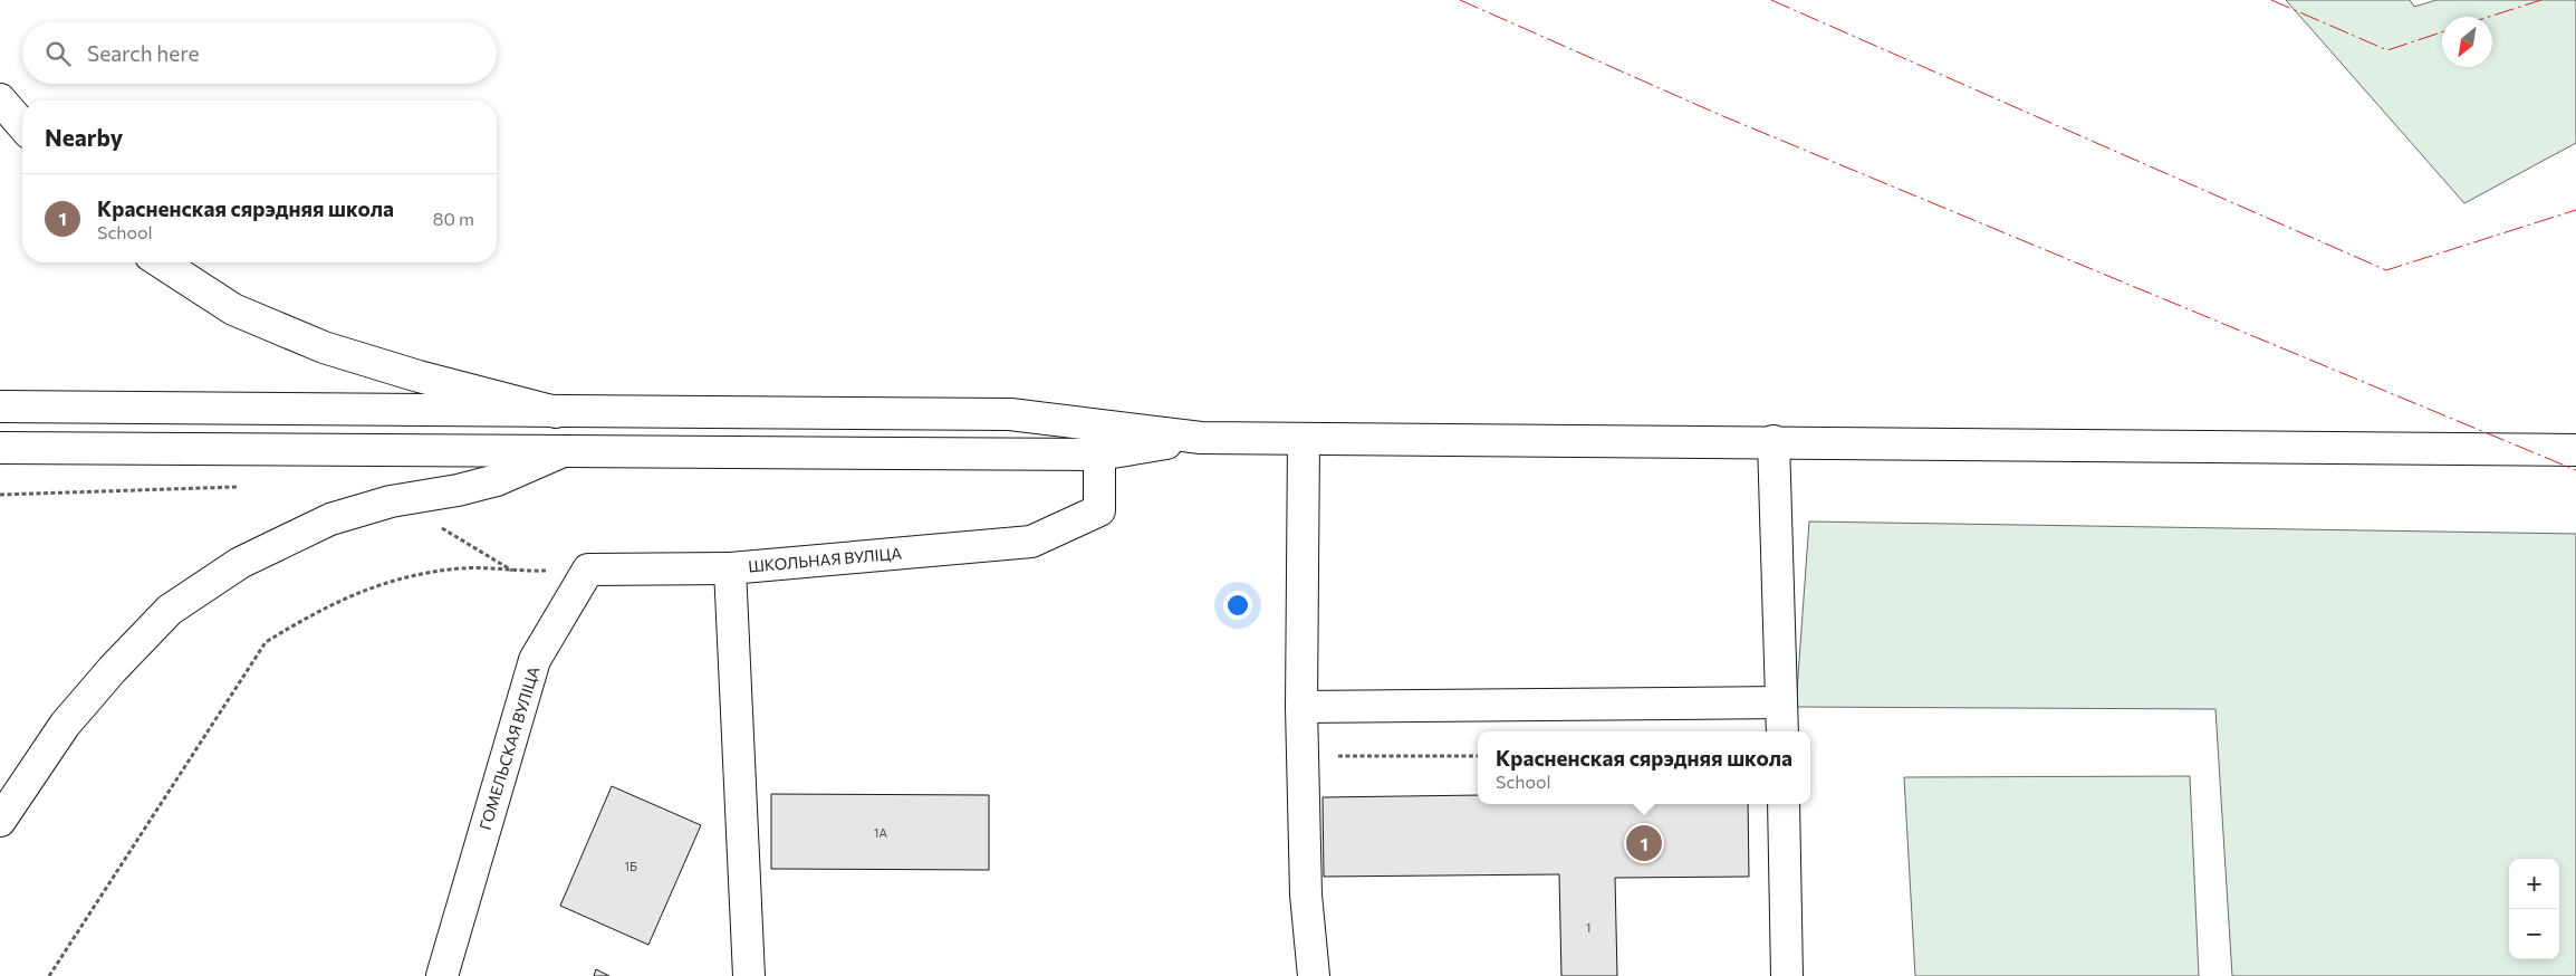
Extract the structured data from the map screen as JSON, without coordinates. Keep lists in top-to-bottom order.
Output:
{
  "streets": {
    "main road": ["ШКОЛЬНАЯ ВУЛІЦА", "ГОМЕЛЬСКАЯ ВУЛІЦА"]
  },
  "house_numbers": ["1А", "1Б", "1"],
  "north": "bottom left",
  "page": {
    "search": "Search here",
    "heading": "Nearby",
    "list": [
      {
        "mark": "1",
        "name": "Красненская сярэдняя школа",
        "note": "School",
        "value": "80 m"
      }
    ],
    "popup": ["Красненская сярэдняя школа", "School"],
    "pins": "1",
    "map_buttons": ["+", "−"]
  }
}
